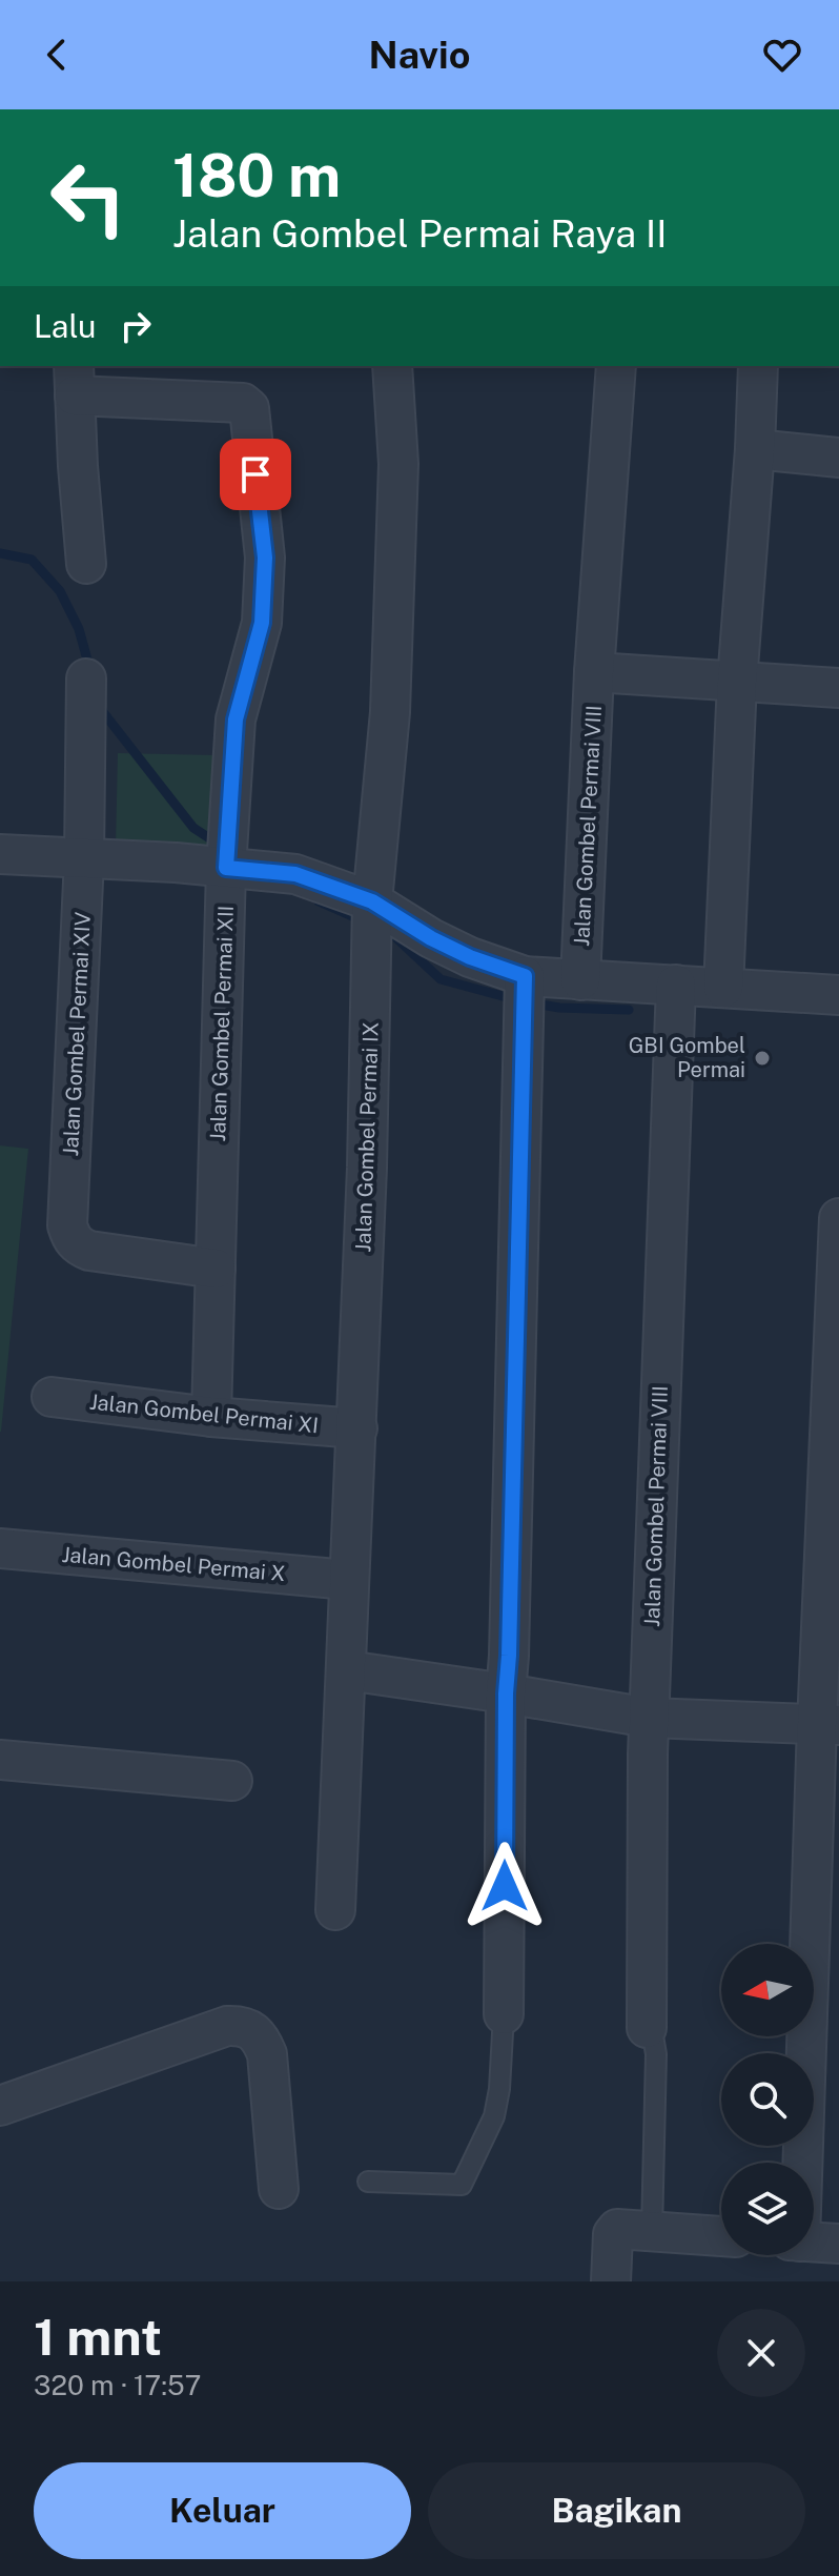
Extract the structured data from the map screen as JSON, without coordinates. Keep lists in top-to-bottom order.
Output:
{
  "streets": {
    "street": [
      "Jalan Gombel Permai VIII",
      "Jalan Gombel Permai XII",
      "Jalan Gombel Permai XIV",
      "Jalan Gombel Permai IX",
      "Jalan Gombel Permai XI",
      "Jalan Gombel Permai X"
    ]
  },
  "crossings": [
    ["Jalan Gombel Permai XII", "Jalan Gombel Permai XIV"],
    ["Jalan Gombel Permai XII", "Jalan Gombel Permai XI"],
    ["Jalan Gombel Permai IX", "Jalan Gombel Permai XI"],
    ["Jalan Gombel Permai IX", "Jalan Gombel Permai X"]
  ],
  "places": ["GBI Gombel Permai"],
  "north": "left",
  "page": {
    "header": "Navio",
    "turn": ["180 m", "Jalan Gombel Permai Raya II"],
    "then": "Lalu",
    "heading": ["1 mnt", "320 m · 17:57"],
    "buttons": ["Keluar", "Bagikan"]
  }
}
